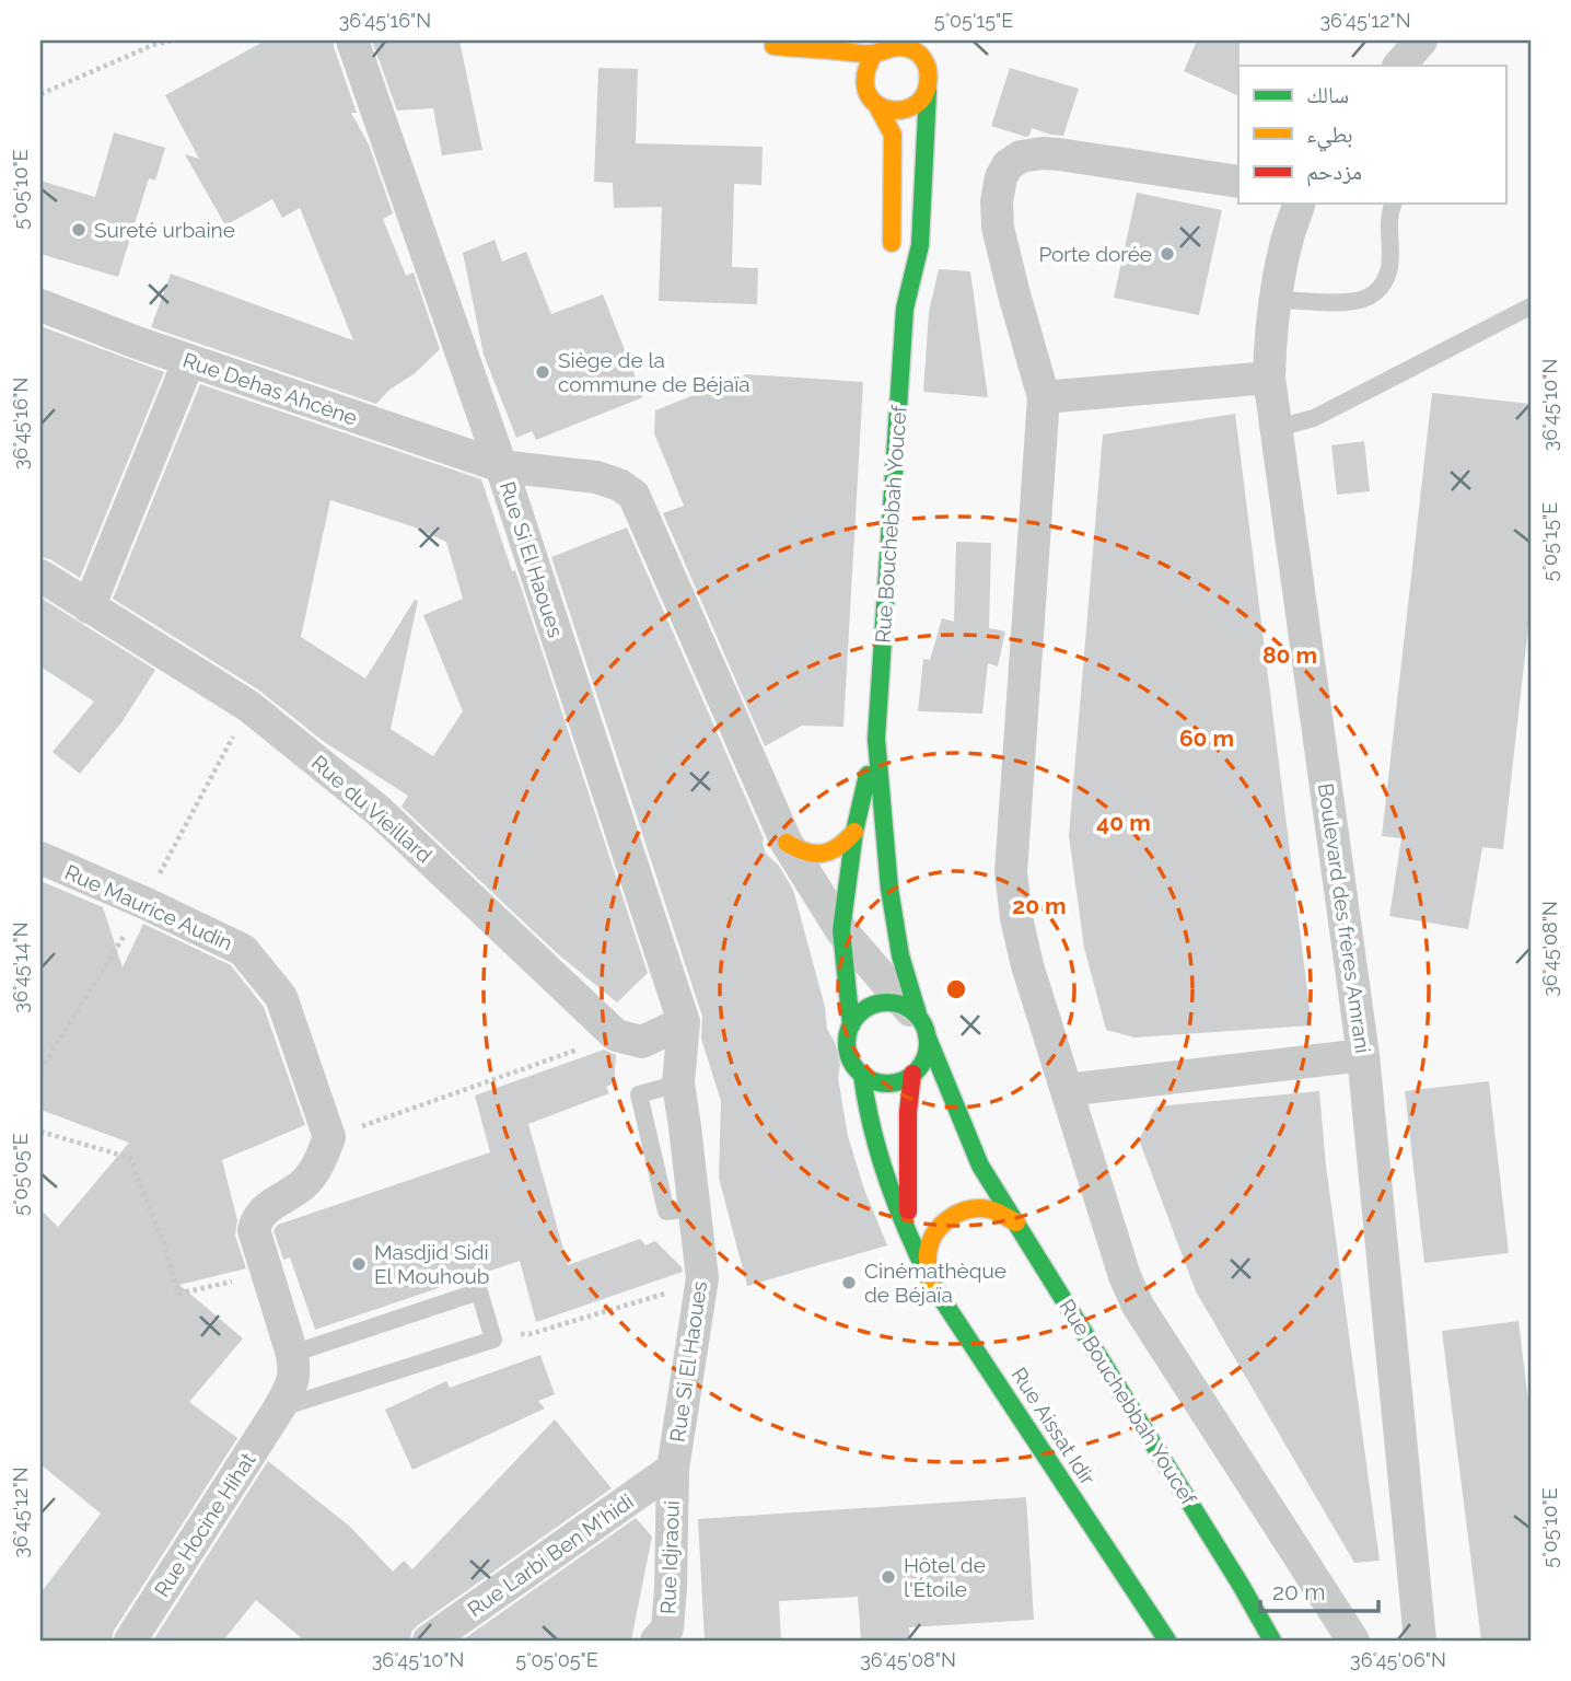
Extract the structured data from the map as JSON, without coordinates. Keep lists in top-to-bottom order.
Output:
{
  "streets": {
    "main road": ["Rue Bouchebbah Youcef", "Rue Aissat Idir"],
    "street": [
      "Rue Dehas Ahcène",
      "Rue Si El Haoues",
      "Rue du Vieillard",
      "Rue Maurice Audin",
      "Boulevard des frères Amrani",
      "Rue Hocine Hihat",
      "Rue Larbi Ben M'hidi",
      "Rue Idjraoui"
    ]
  },
  "crossings": [
    ["Rue Dehas Ahcène", "Rue Bouchebbah Youcef"],
    ["Rue Dehas Ahcène", "Rue Si El Haoues"],
    ["Rue Bouchebbah Youcef", "Rue Aissat Idir"],
    ["Rue Si El Haoues", "Rue Larbi Ben M'hidi"],
    ["Rue Si El Haoues", "Rue Idjraoui"],
    ["Rue Larbi Ben M'hidi", "Rue Idjraoui"]
  ],
  "places": [
    "Sureté urbaine",
    "Porte dorée",
    "Siège de la commune de Béjaïa",
    "Masdjid Sidi El Mouhoub",
    "Cinémathèque de Béjaïa",
    "Hôtel de l'Étoile"
  ],
  "legend": ["سالك", "بطيء", "مزدحم"],
  "scale_bar": "20 m",
  "coordinates": [
    "36°45'16\"N",
    "5°05'15\"E",
    "36°45'12\"N",
    "5°05'10\"E",
    "36°45'10\"N",
    "36°45'08\"N",
    "36°45'14\"N",
    "5°05'05\"E",
    "36°45'06\"N"
  ],
  "rings": [
    "80 m",
    "60 m",
    "40 m",
    "20 m"
  ]
}
